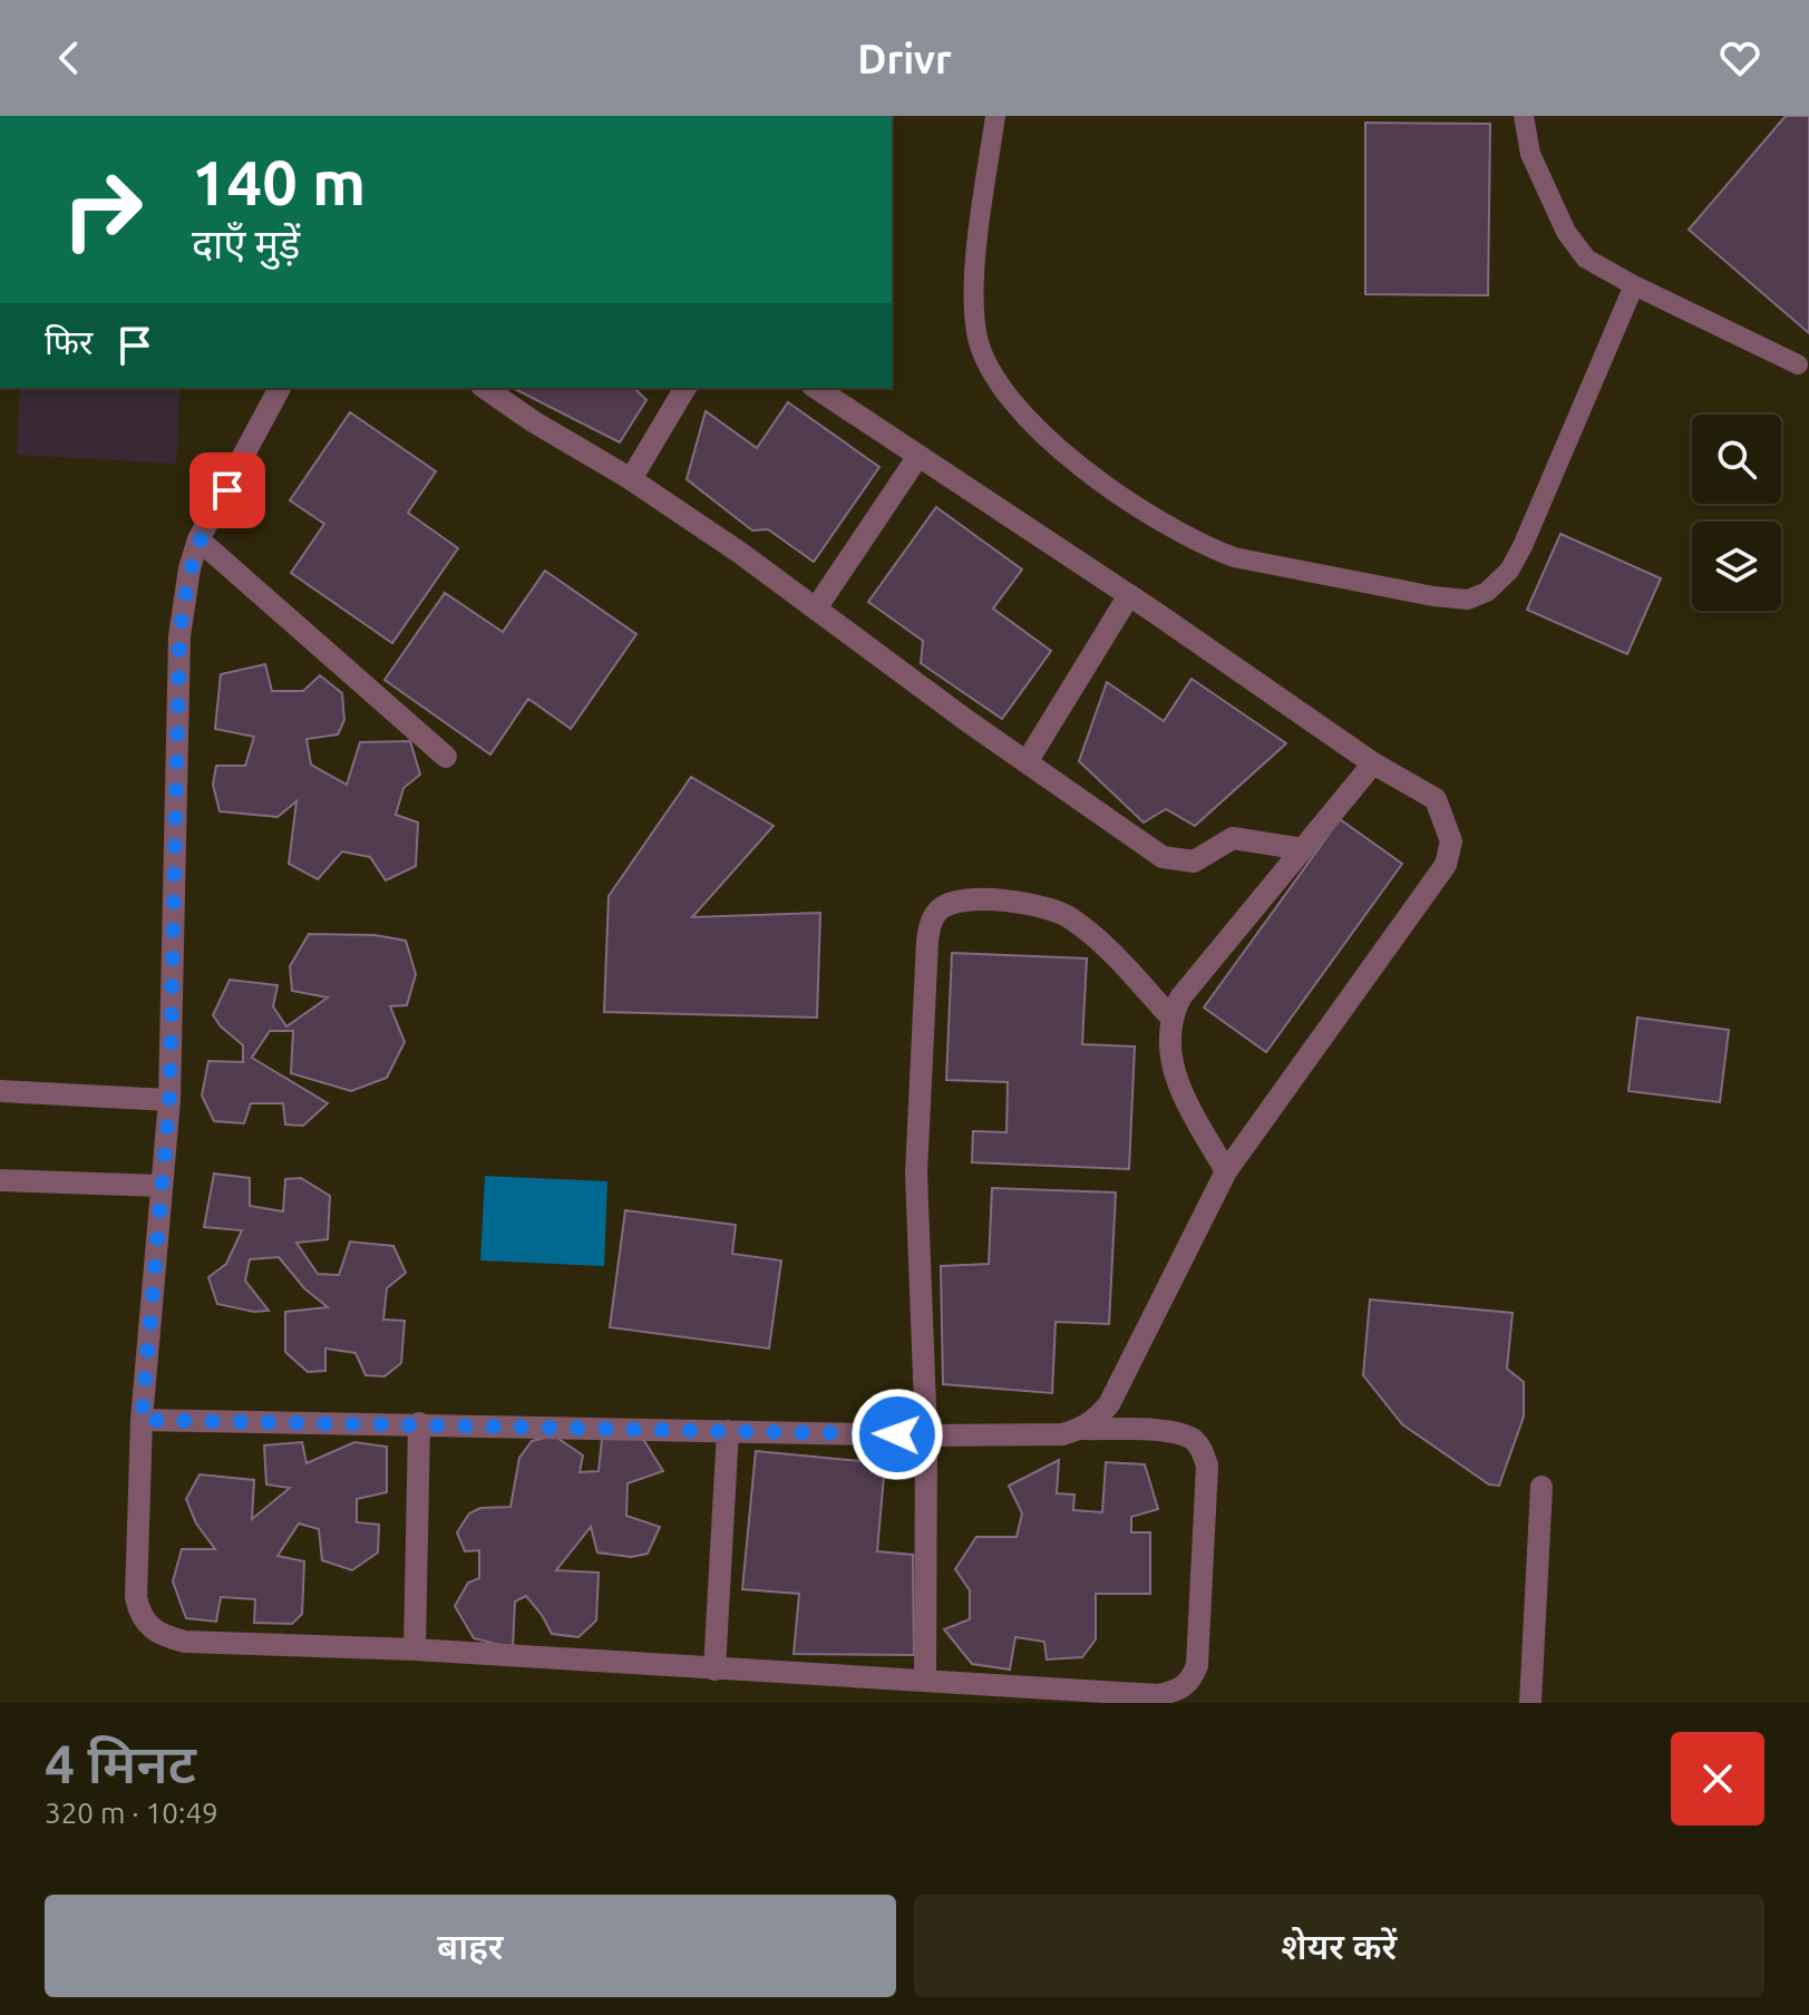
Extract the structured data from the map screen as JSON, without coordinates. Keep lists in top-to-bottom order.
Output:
{
  "page": {
    "header": "Drivr",
    "turn": ["140 m", "दाएँ मुड़ें"],
    "then": "फिर",
    "heading": ["4 मिनट", "320 m · 10:49"],
    "buttons": ["बाहर", "शेयर करें"]
  }
}
